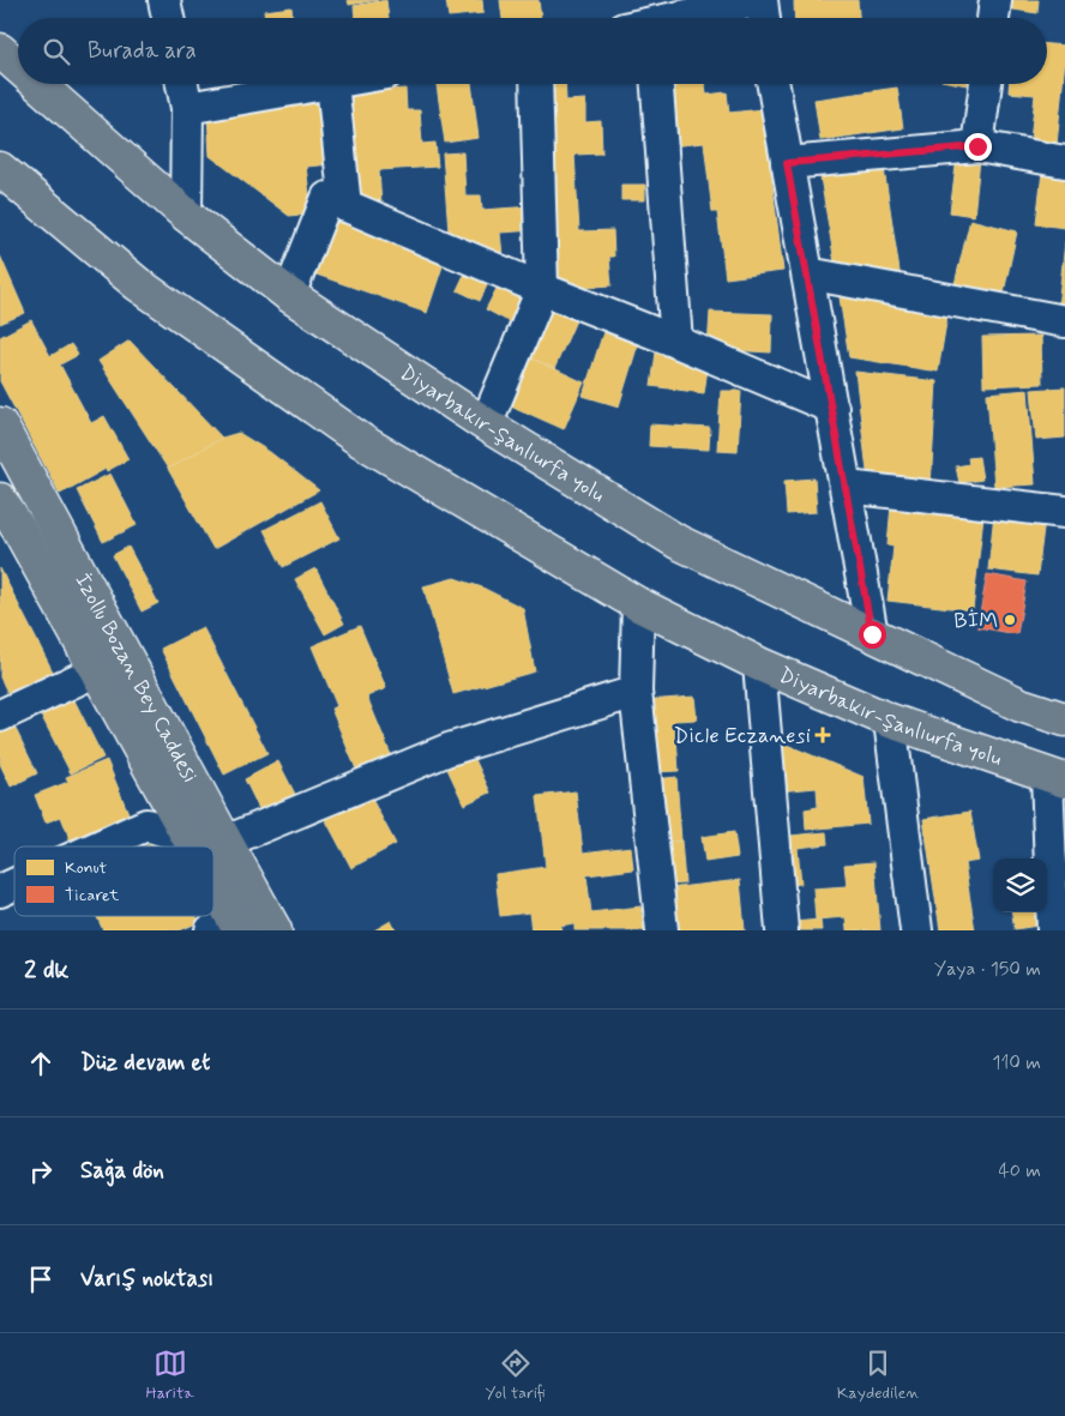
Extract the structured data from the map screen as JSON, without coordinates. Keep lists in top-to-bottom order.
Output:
{
  "streets": {
    "main road": ["Diyarbakır-Şanlıurfa yolu", "İzollu Bozan Bey Caddesi"]
  },
  "places": {
    "other": ["BİM"],
    "health": ["Dicle Eczanesi"]
  },
  "legend": ["Konut", "Ticaret"],
  "page": {
    "search": "Burada ara",
    "heading": ["2 dk", "Yaya · 150 m"],
    "list": [
      ["Düz devam et", "110 m"],
      ["Sağa dön", "40 m"],
      "Varış noktası"
    ],
    "nav": ["Harita", "Yol tarifi", "Kaydedilen"]
  }
}
